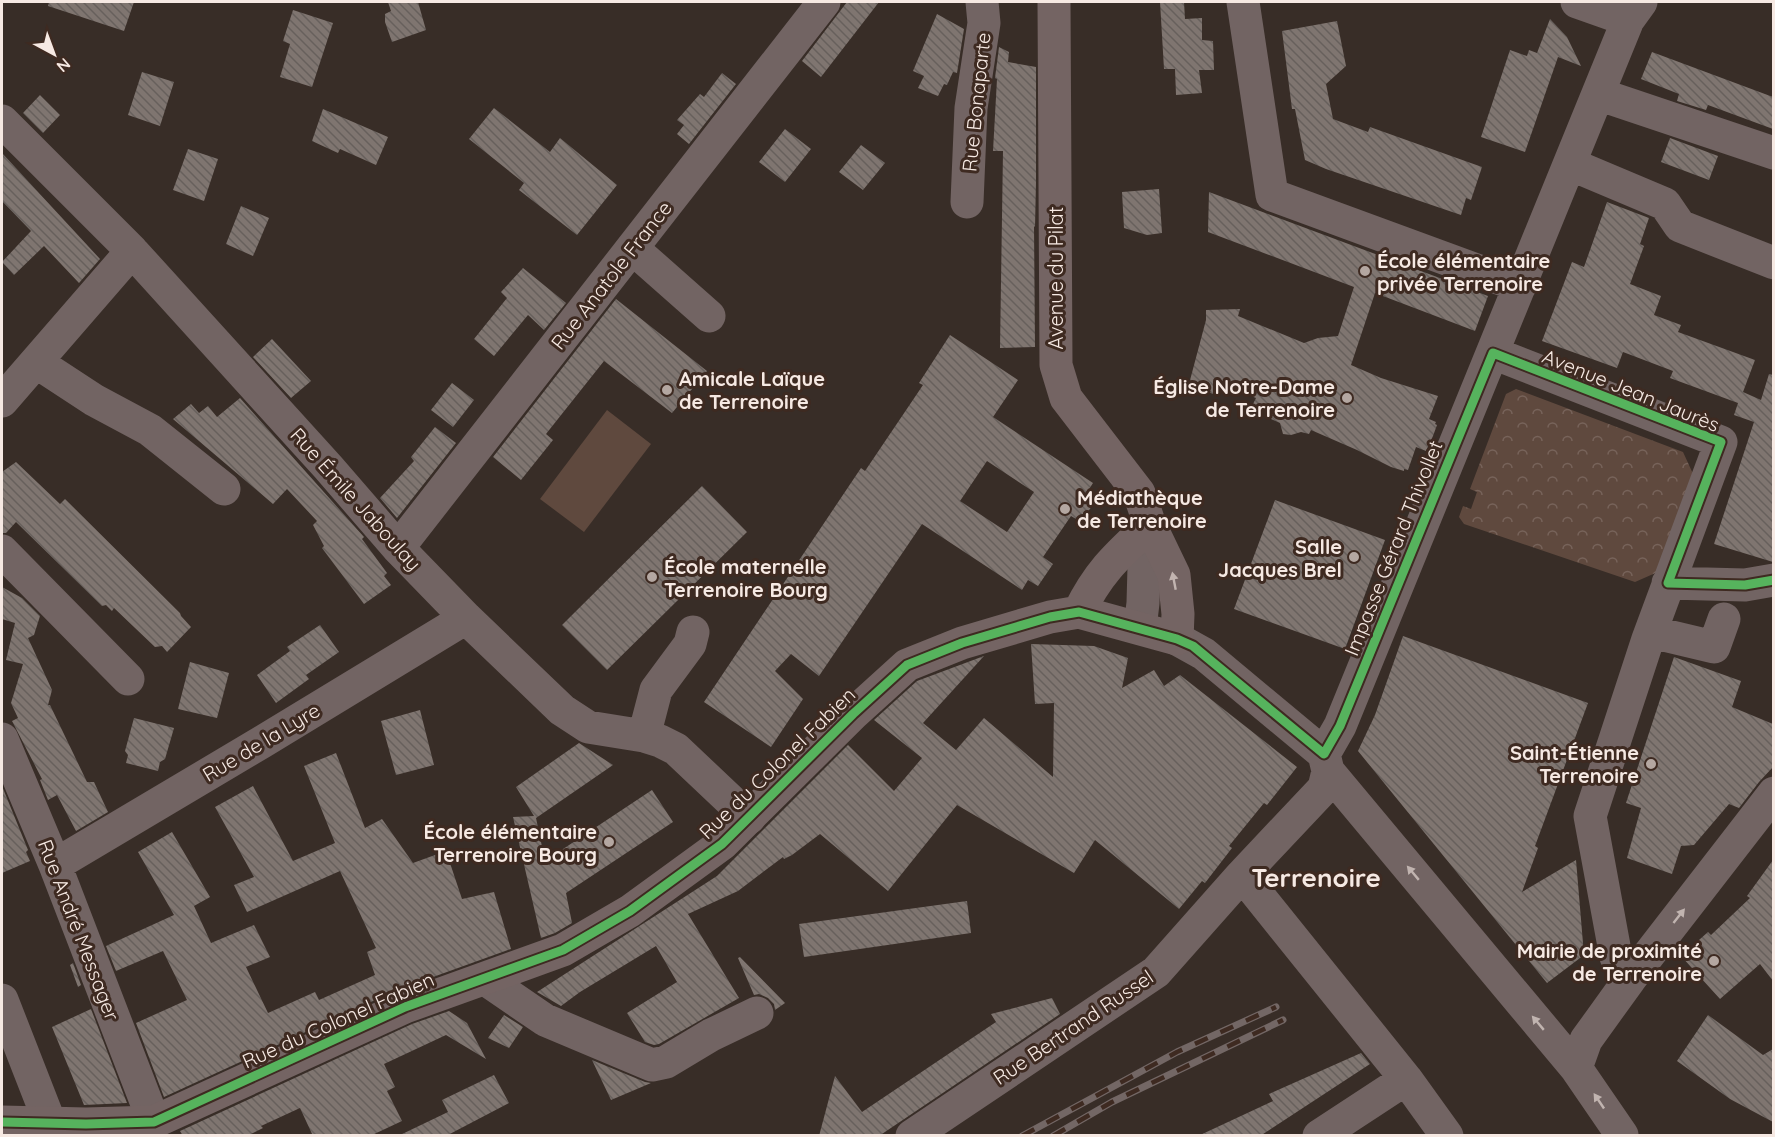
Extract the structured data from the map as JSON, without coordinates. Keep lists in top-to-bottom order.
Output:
{
  "streets": {
    "main road": ["Avenue du Pilat", "Rue du Colonel Fabien"],
    "street": [
      "Rue Bonaparte",
      "Rue Anatole France",
      "Avenue Jean Jaurès",
      "Rue Émile Jaboulay",
      "Impasse Gérard Thivollet",
      "Rue de la Lyre",
      "Rue André Messager",
      "Rue Bertrand Russel"
    ]
  },
  "crossings": [
    ["Rue Anatole France", "Rue Émile Jaboulay"],
    ["Avenue du Pilat", "Rue du Colonel Fabien"],
    ["Avenue Jean Jaurès", "Impasse Gérard Thivollet"],
    ["Rue Émile Jaboulay", "Rue de la Lyre"],
    ["Rue Émile Jaboulay", "Rue du Colonel Fabien"],
    ["Impasse Gérard Thivollet", "Rue du Colonel Fabien"],
    ["Impasse Gérard Thivollet", "Rue Bertrand Russel"],
    ["Rue de la Lyre", "Rue André Messager"],
    ["Rue du Colonel Fabien", "Rue André Messager"]
  ],
  "districts": ["Terrenoire"],
  "places": [
    "École élémentaire privée Terrenoire",
    "Amicale Laïque de Terrenoire",
    "Église Notre-Dame de Terrenoire",
    "Médiathèque de Terrenoire",
    "Salle Jacques Brel",
    "École maternelle Terrenoire Bourg",
    "Saint-Étienne Terrenoire",
    "École élémentaire Terrenoire Bourg",
    "Mairie de proximité de Terrenoire"
  ],
  "north": "bottom right"
}
